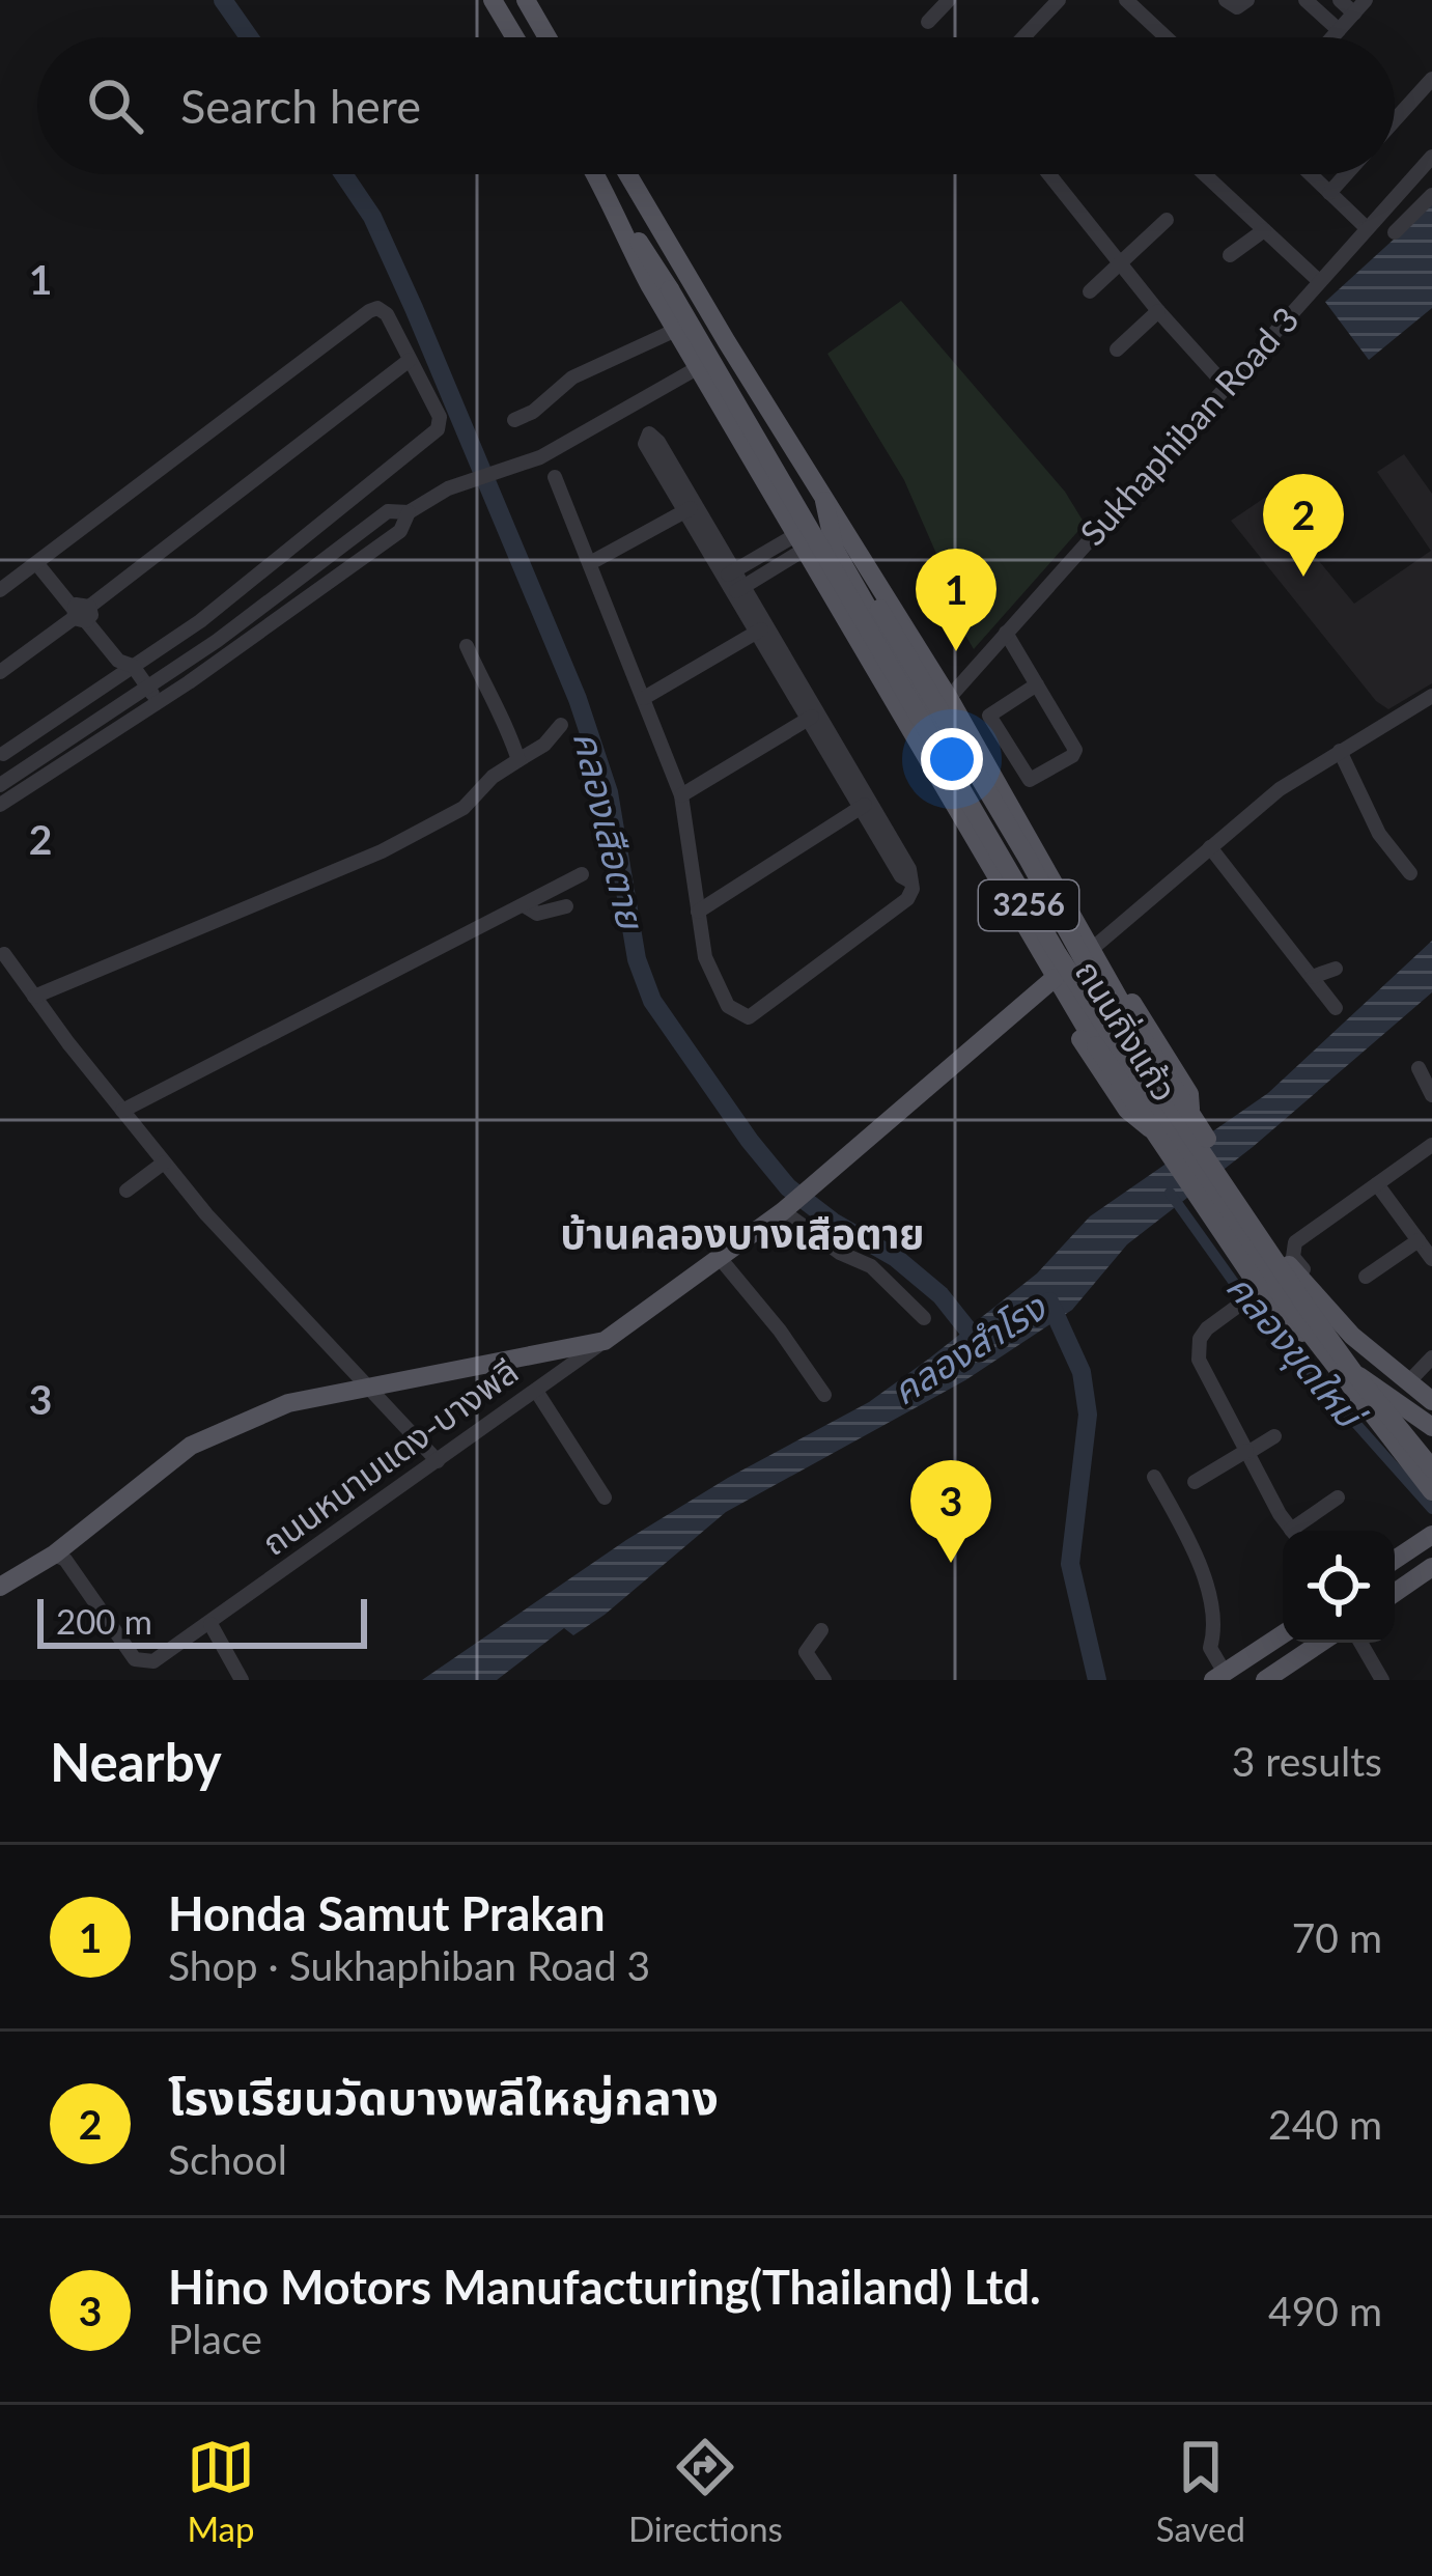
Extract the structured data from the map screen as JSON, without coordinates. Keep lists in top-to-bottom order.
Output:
{
  "streets": {
    "main road": ["3256", "ถนนกิ่งแก้ว", "ถนนหนามแดง-บางพลี"],
    "street": ["Sukhaphiban Road 3"]
  },
  "crossings": [
    ["Sukhaphiban Road 3", "ถนนกิ่งแก้ว"],
    ["3256", "ถนนกิ่งแก้ว"],
    ["ถนนกิ่งแก้ว", "ถนนหนามแดง-บางพลี"]
  ],
  "districts": ["บ้านคลองบางเสือตาย"],
  "water": ["คลองเสือตาย", "คลองสำโรง", "คลองขุดใหม่"],
  "scale_bar": "200 m",
  "page": {
    "search": "Search here",
    "pins": ["2", "1", "3"],
    "scale": "200 m",
    "heading": ["Nearby", "3 results"],
    "list": [
      {
        "mark": "1",
        "name": "Honda Samut Prakan",
        "note": "Shop · Sukhaphiban Road 3",
        "value": "70 m"
      },
      {
        "mark": "2",
        "name": "โรงเรียนวัดบางพลีใหญ่กลาง",
        "note": "School",
        "value": "240 m"
      },
      {
        "mark": "3",
        "name": "Hino Motors Manufacturing(Thailand) Ltd.",
        "note": "Place",
        "value": "490 m"
      }
    ],
    "nav": ["Map", "Directions", "Saved"]
  },
  "grid": {
    "rows": ["1", "2", "3"]
  }
}
